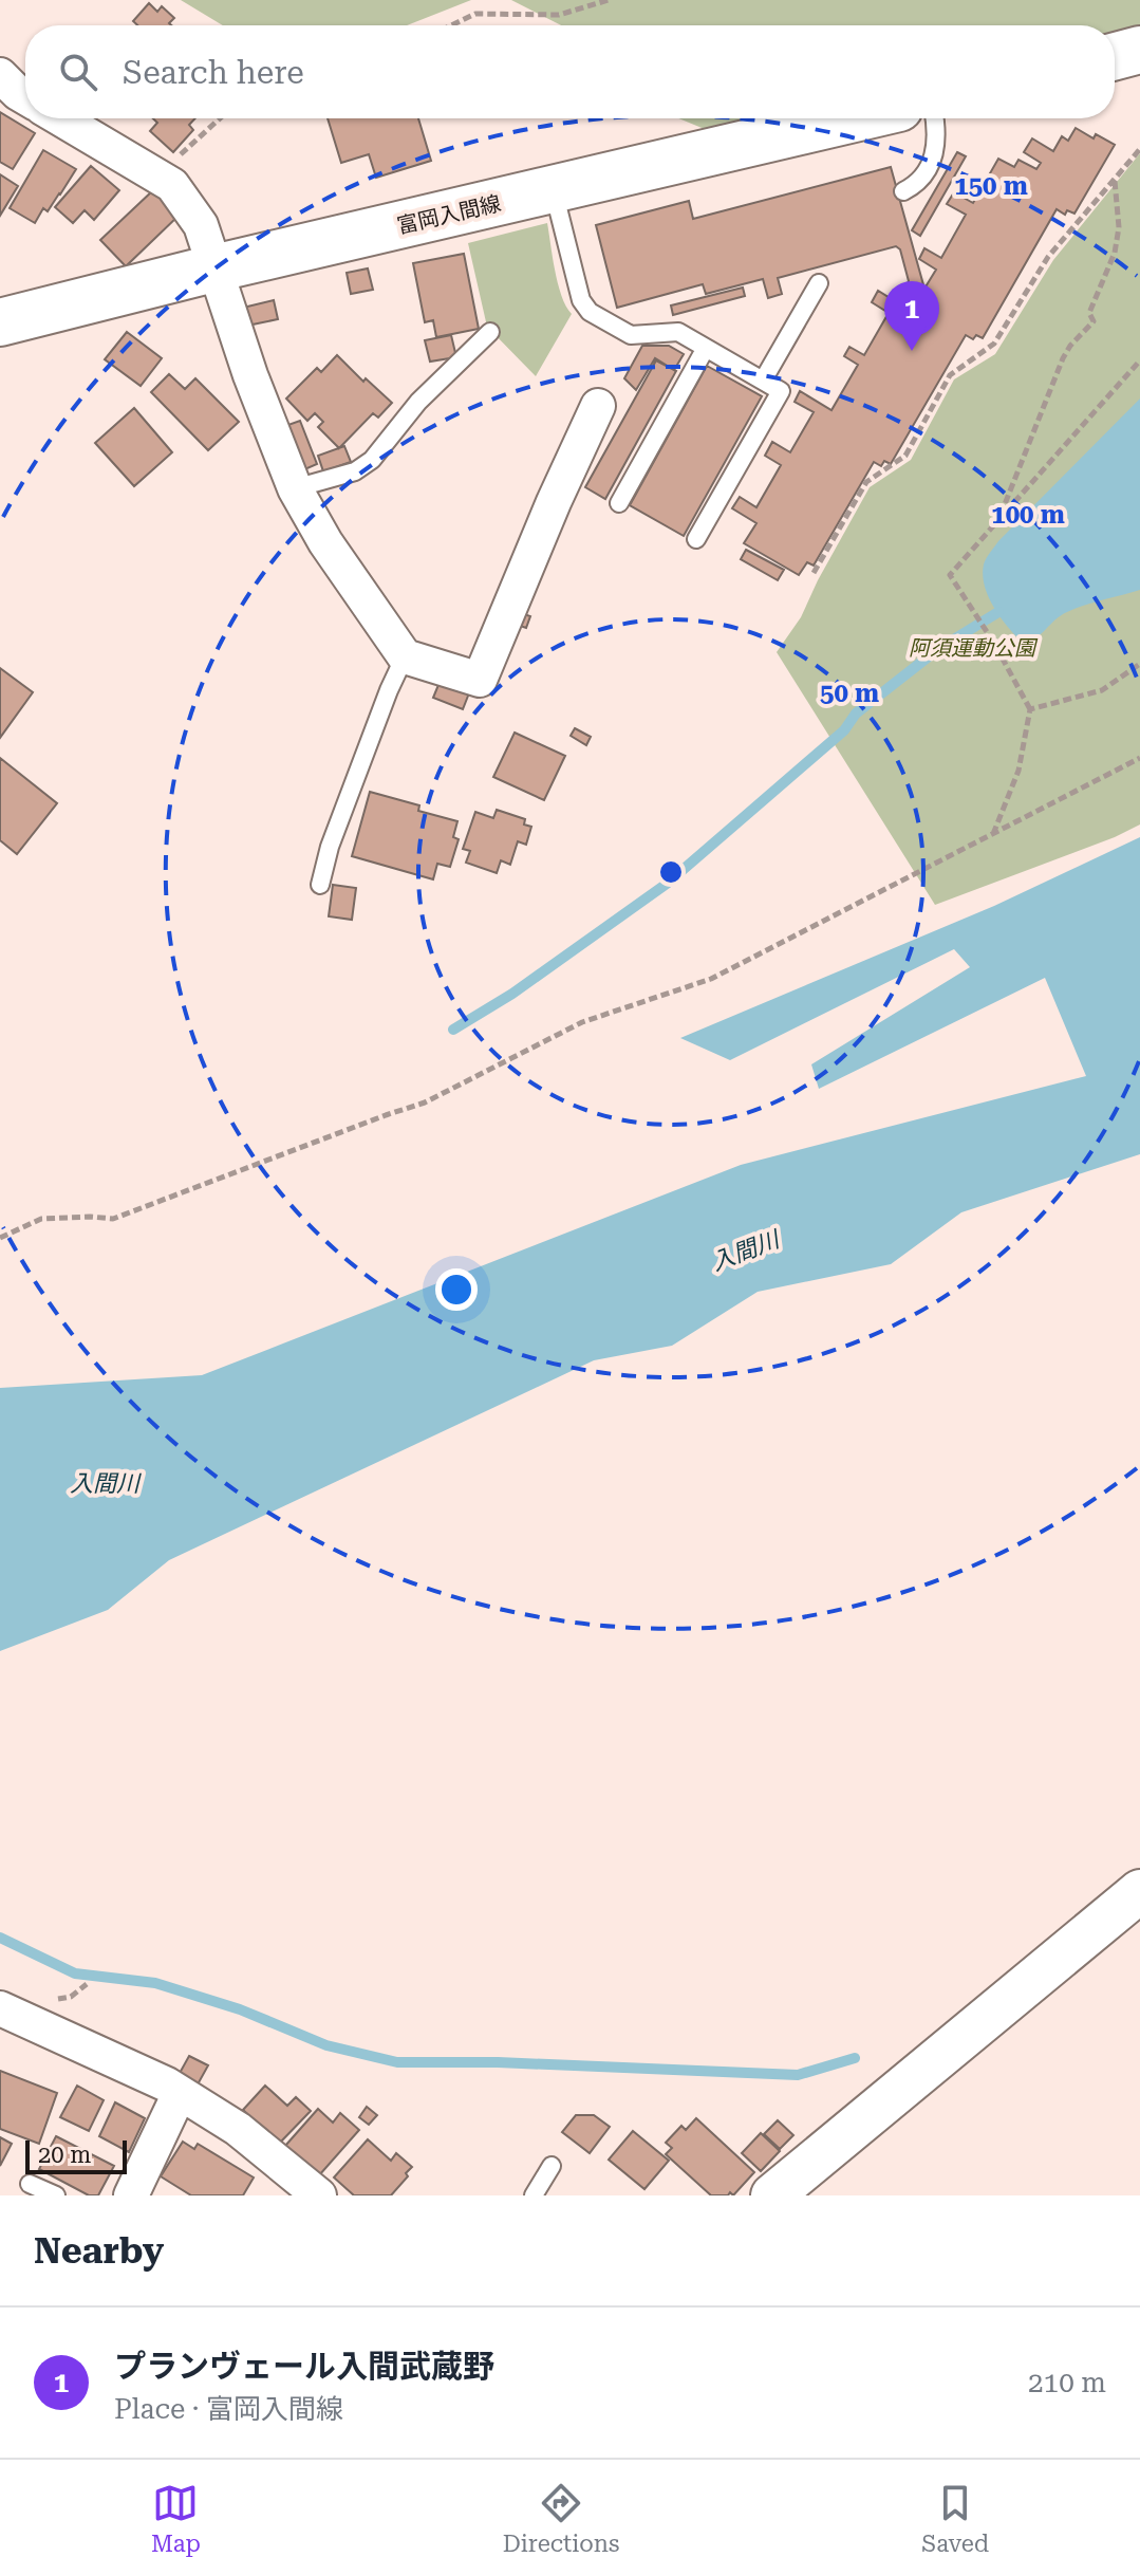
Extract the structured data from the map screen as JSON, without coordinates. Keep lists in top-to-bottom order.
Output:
{
  "streets": {
    "main road": ["富岡入間線"]
  },
  "water": ["入間川"],
  "parks": ["阿須運動公園"],
  "scale_bar": "20 m",
  "page": {
    "search": "Search here",
    "pins": "1",
    "scale": "20 m",
    "heading": "Nearby",
    "list": [
      {
        "mark": "1",
        "name": "プランヴェール入間武蔵野",
        "note": "Place · 富岡入間線",
        "value": "210 m"
      }
    ],
    "nav": ["Map", "Directions", "Saved"]
  },
  "rings": ["150 m", "100 m", "50 m"]
}
